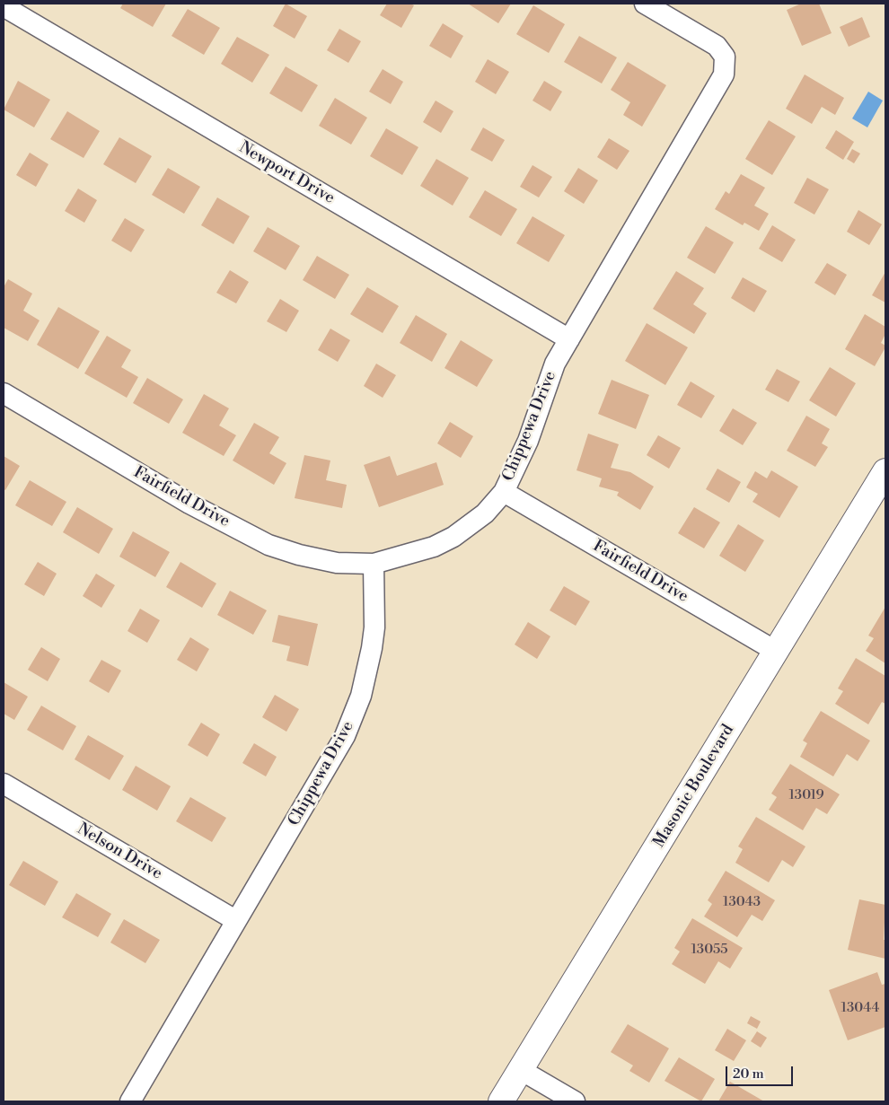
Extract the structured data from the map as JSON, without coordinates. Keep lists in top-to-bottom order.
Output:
{
  "streets": {
    "street": [
      "Newport Drive",
      "Chippewa Drive",
      "Fairfield Drive",
      "Masonic Boulevard",
      "Nelson Drive"
    ]
  },
  "crossings": [
    ["Newport Drive", "Chippewa Drive"],
    ["Chippewa Drive", "Fairfield Drive"],
    ["Chippewa Drive", "Nelson Drive"],
    ["Fairfield Drive", "Masonic Boulevard"]
  ],
  "house_numbers": [
    "13019",
    "13043",
    "13055",
    "13044"
  ],
  "scale_bar": "20 m"
}
